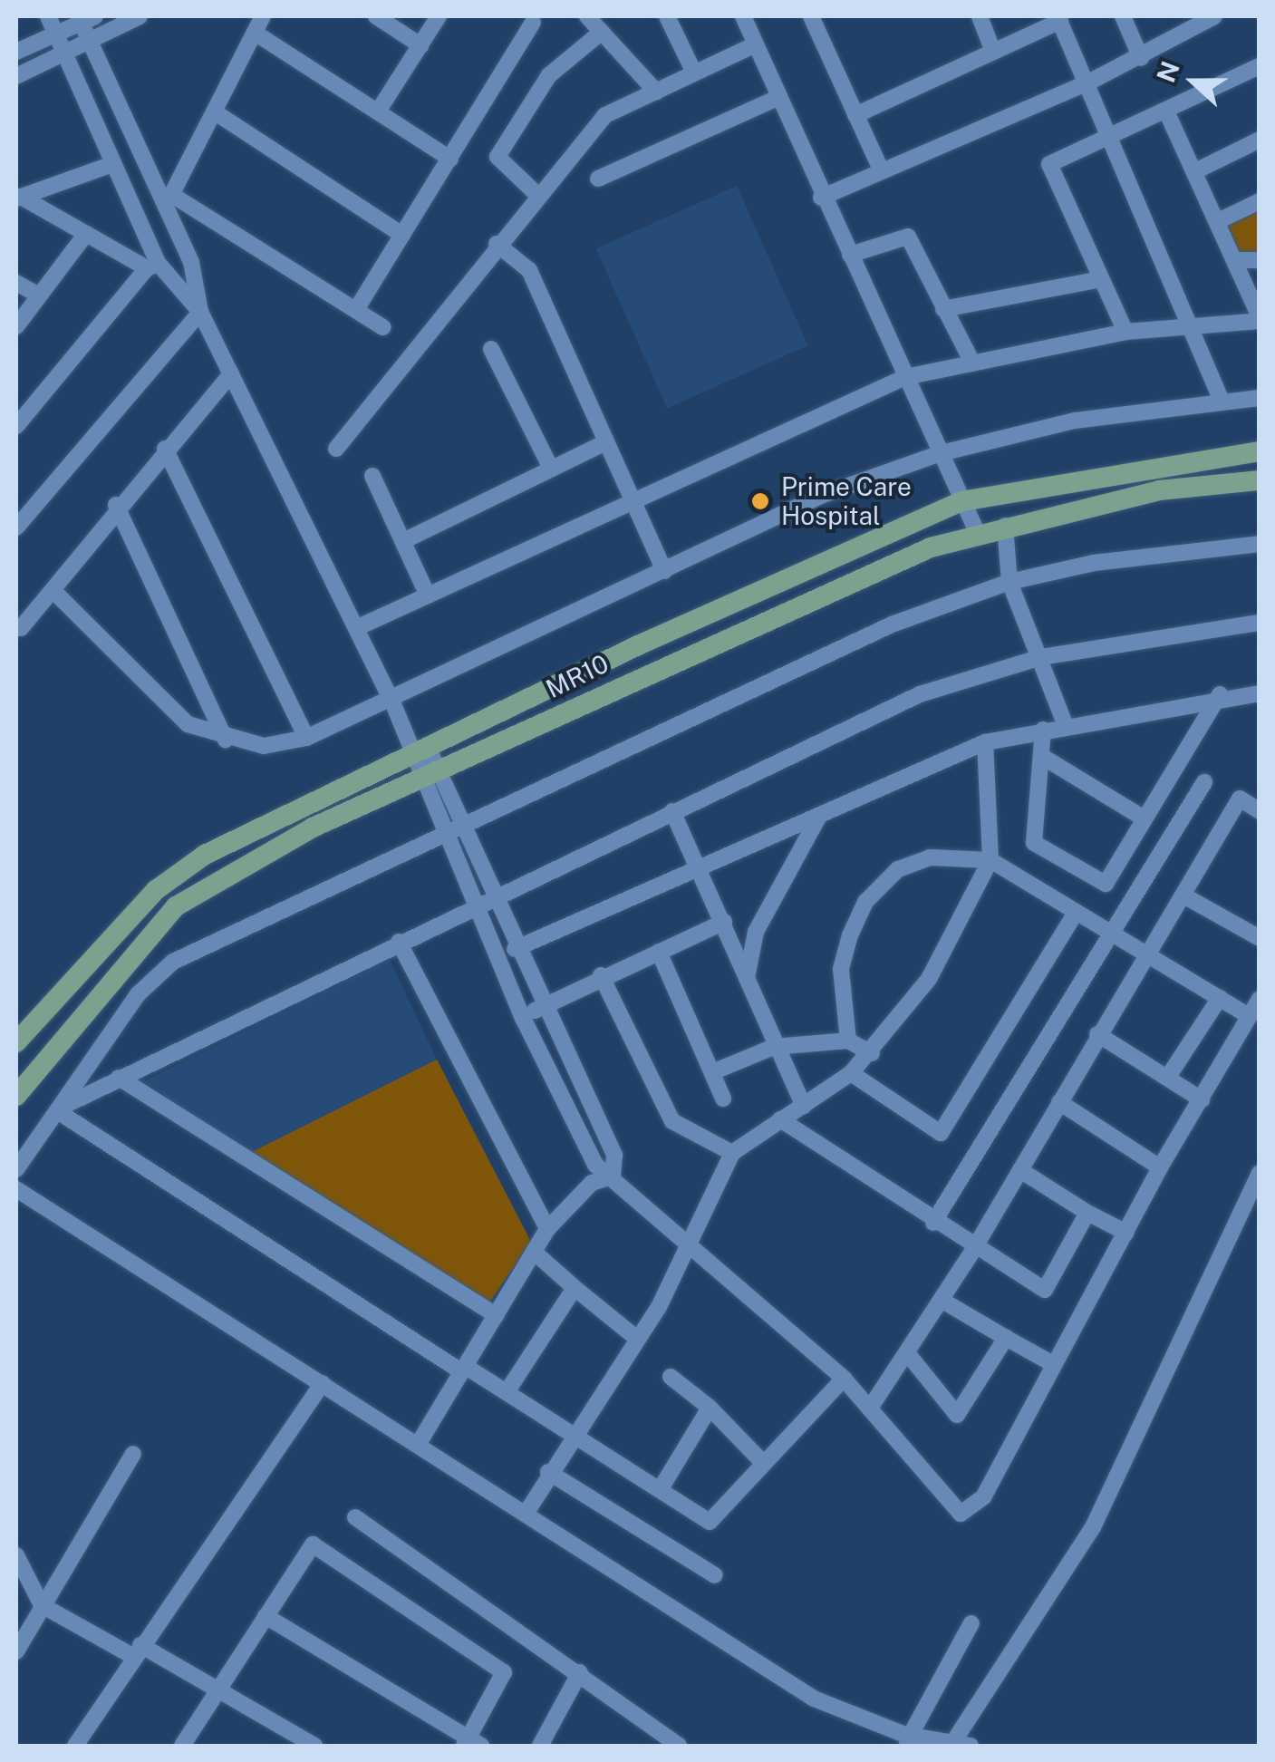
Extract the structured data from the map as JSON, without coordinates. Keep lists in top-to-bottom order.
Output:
{
  "streets": {
    "main road": ["MR10"]
  },
  "places": ["Prime Care Hospital"],
  "north": "left"
}
